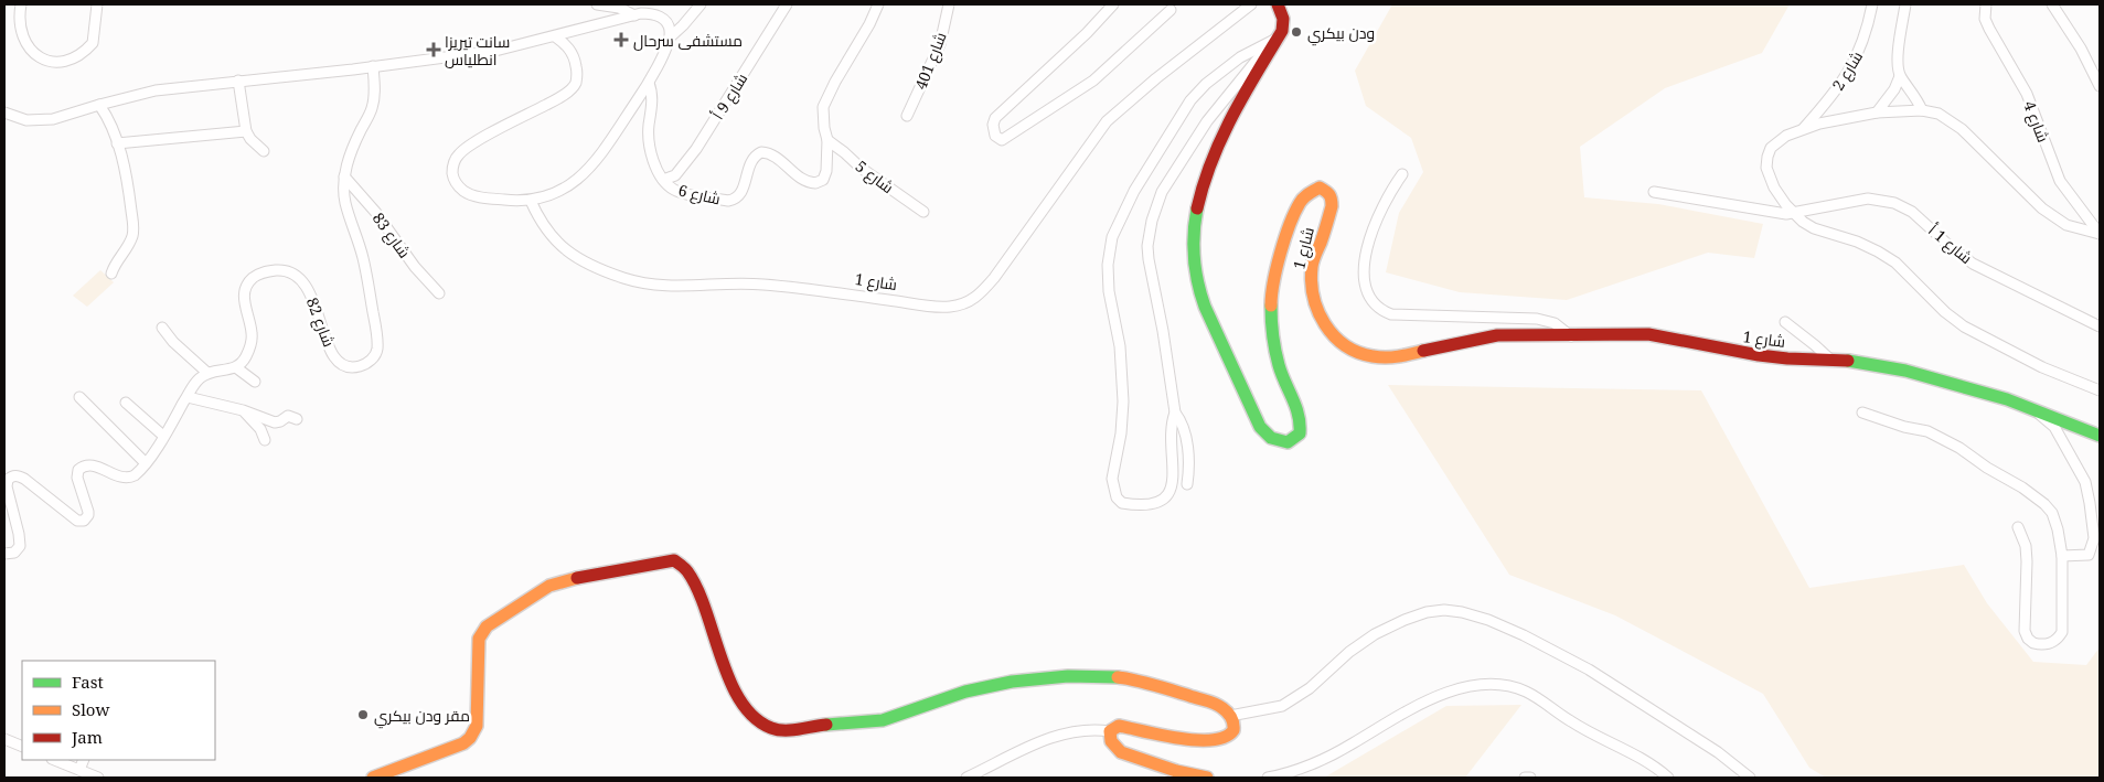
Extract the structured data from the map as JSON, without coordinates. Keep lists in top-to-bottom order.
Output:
{
  "streets": {
    "street": [
      "شارع 401",
      "شارع 2",
      "شارع 9 أ",
      "شارع 4",
      "شارع 5",
      "شارع 6",
      "شارع 83",
      "شارع 1 أ",
      "شارع 1",
      "شارع 82"
    ]
  },
  "crossings": [
    ["شارع 9 أ", "شارع 6"],
    ["شارع 5", "شارع 6"],
    ["شارع 83", "شارع 82"]
  ],
  "places": {
    "other": ["ودن بيكري", "مقر ودن بيكري"],
    "health": ["مستشفى سرحال", "سانت تيريزا انطلياس"]
  },
  "legend": ["Fast", "Slow", "Jam"]
}
